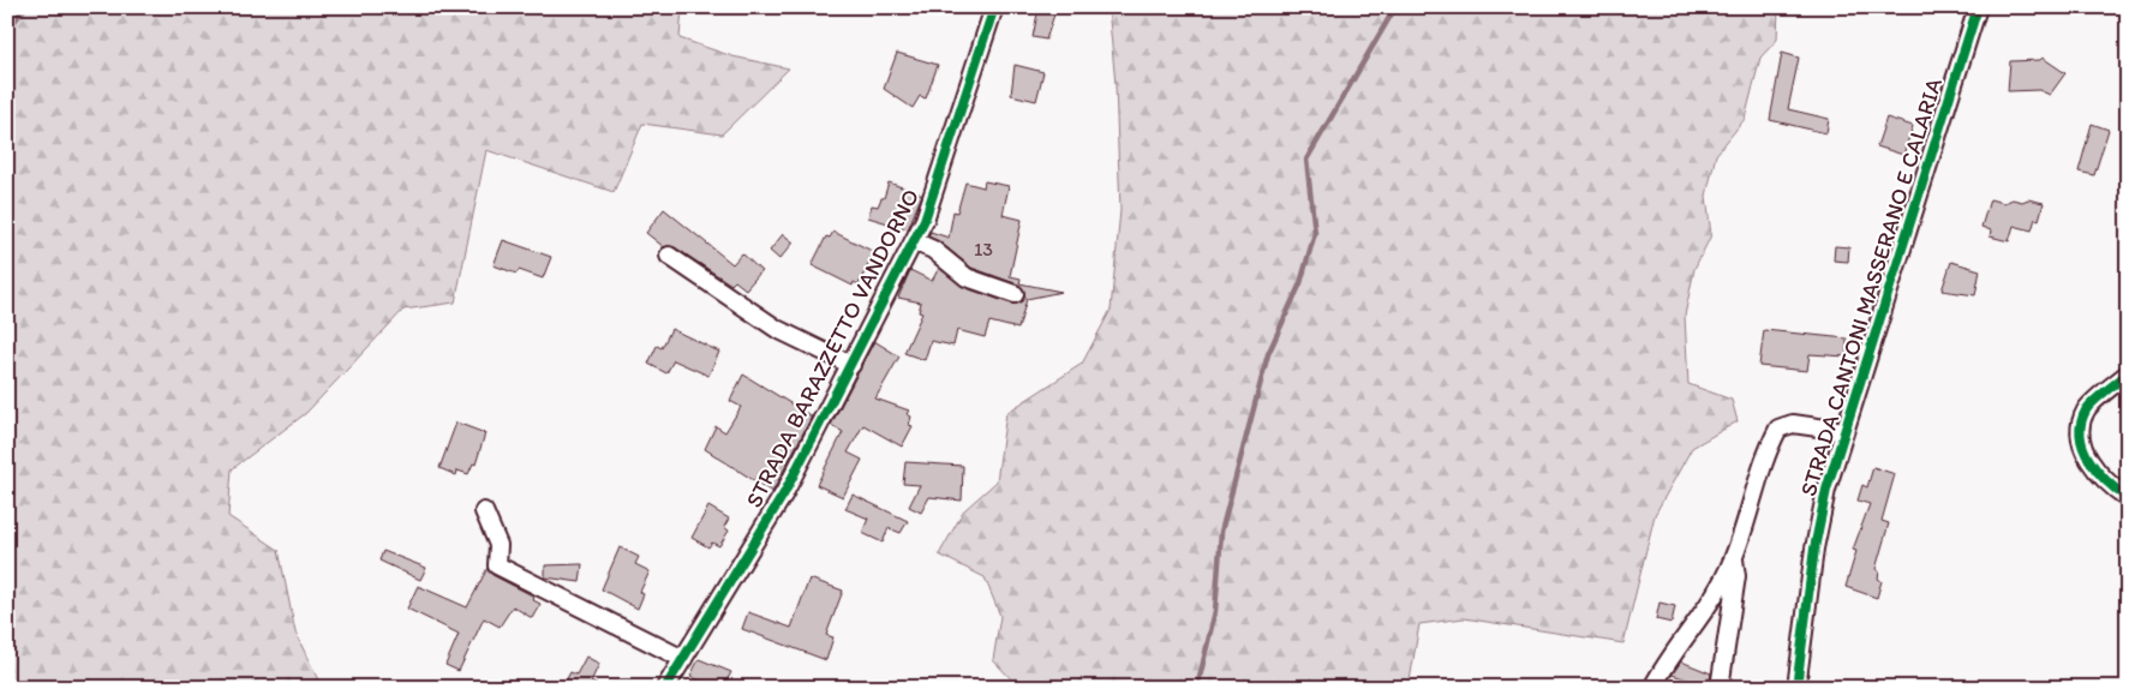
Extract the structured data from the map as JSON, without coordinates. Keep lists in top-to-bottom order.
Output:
{
  "streets": {
    "street": ["STRADA CANTONI MASSERANO E CALARIA", "STRADA BARAZZETTO VANDORNO"]
  },
  "house_numbers": ["13"]
}
